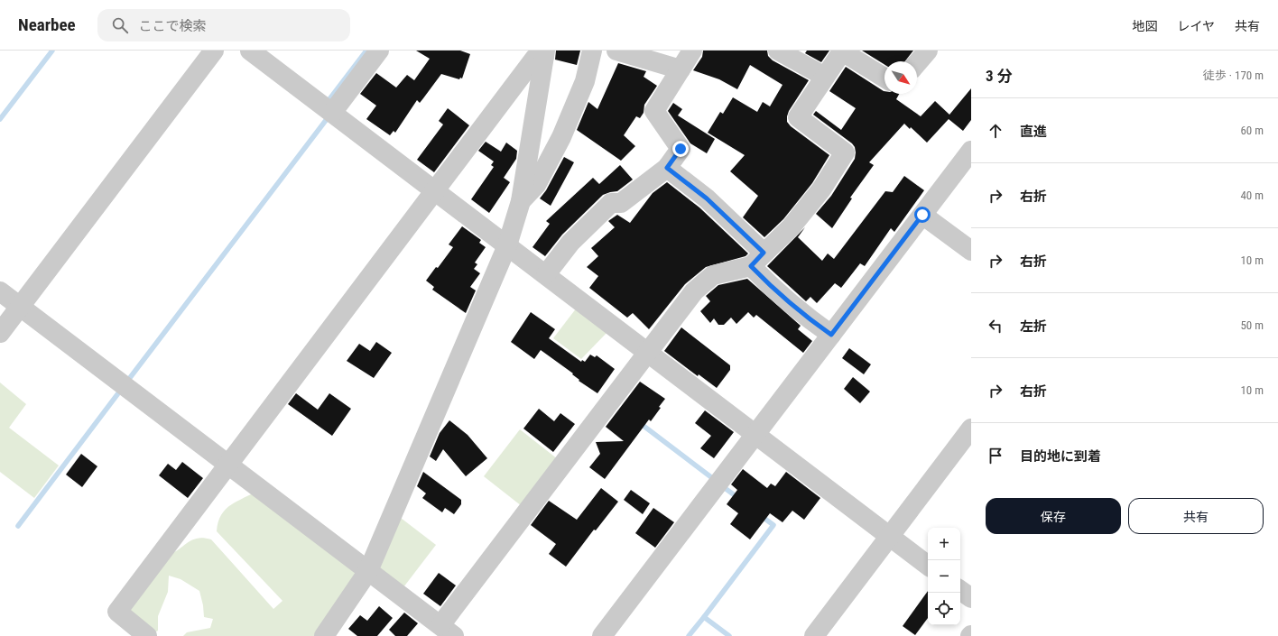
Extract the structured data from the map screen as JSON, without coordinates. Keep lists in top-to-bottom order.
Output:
{
  "north": "bottom right",
  "page": {
    "header": "Nearbee",
    "search": "ここで検索",
    "nav": ["地図", "レイヤ", "共有"],
    "heading": ["3 分", "徒歩 · 170 m"],
    "list": [
      ["直進", "60 m"],
      ["右折", "40 m"],
      ["右折", "10 m"],
      ["左折", "50 m"],
      ["右折", "10 m"],
      "目的地に到着"
    ],
    "buttons": ["保存", "共有"],
    "map_buttons": ["+", "−"]
  }
}
